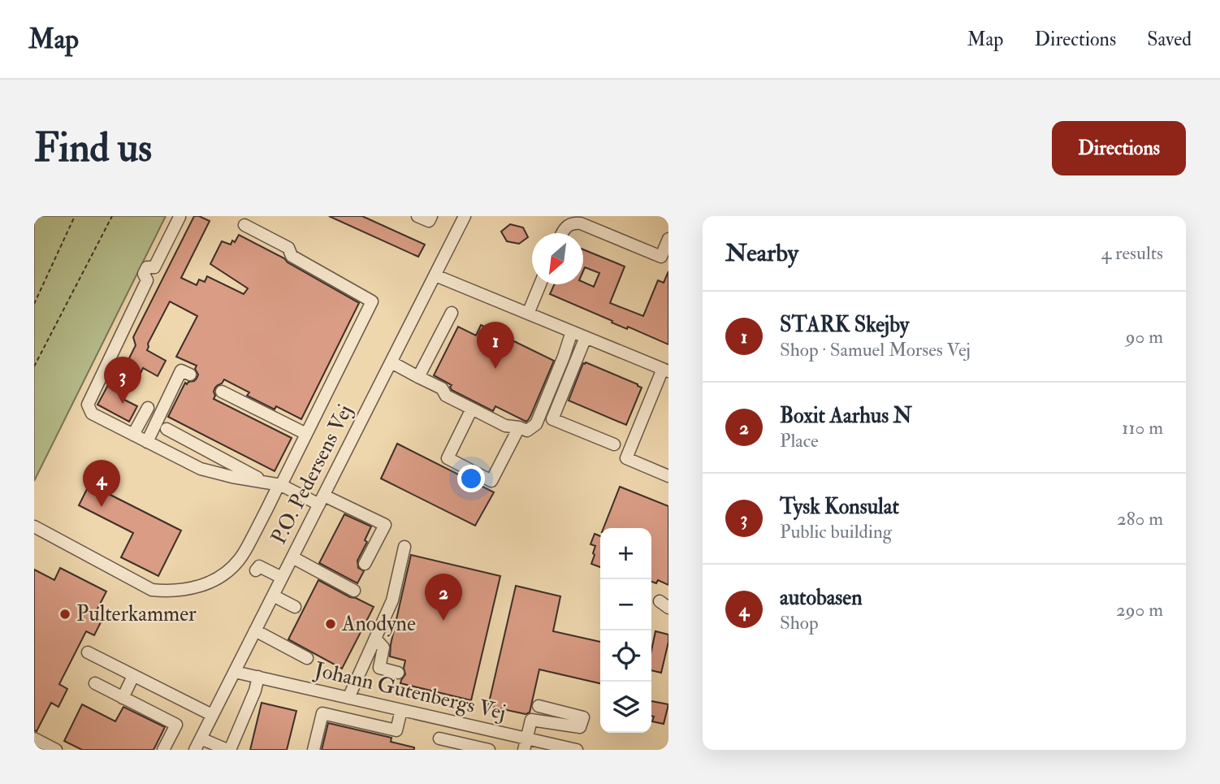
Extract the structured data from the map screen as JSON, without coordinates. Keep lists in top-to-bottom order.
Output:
{
  "streets": {
    "street": ["P.O. Pedersens Vej", "Johann Gutenbergs Vej"]
  },
  "crossings": [
    ["P.O. Pedersens Vej", "Johann Gutenbergs Vej"]
  ],
  "places": ["Pulterkammer", "Anodyne"],
  "north": "bottom left",
  "page": {
    "header": "Map",
    "nav": ["Map", "Directions", "Saved"],
    "buttons": "Directions",
    "title": "Find us",
    "heading": ["Nearby", "4 results"],
    "list": [
      {
        "mark": "1",
        "name": "STARK Skejby",
        "note": "Shop · Samuel Morses Vej",
        "value": "90 m"
      },
      {
        "mark": "2",
        "name": "Boxit Aarhus N",
        "note": "Place",
        "value": "110 m"
      },
      {
        "mark": "3",
        "name": "Tysk Konsulat",
        "note": "Public building",
        "value": "280 m"
      },
      {
        "mark": "4",
        "name": "autobasen",
        "note": "Shop",
        "value": "290 m"
      }
    ],
    "pins": [
      "1",
      "3",
      "4",
      "2"
    ],
    "map_buttons": ["+", "−"]
  }
}
